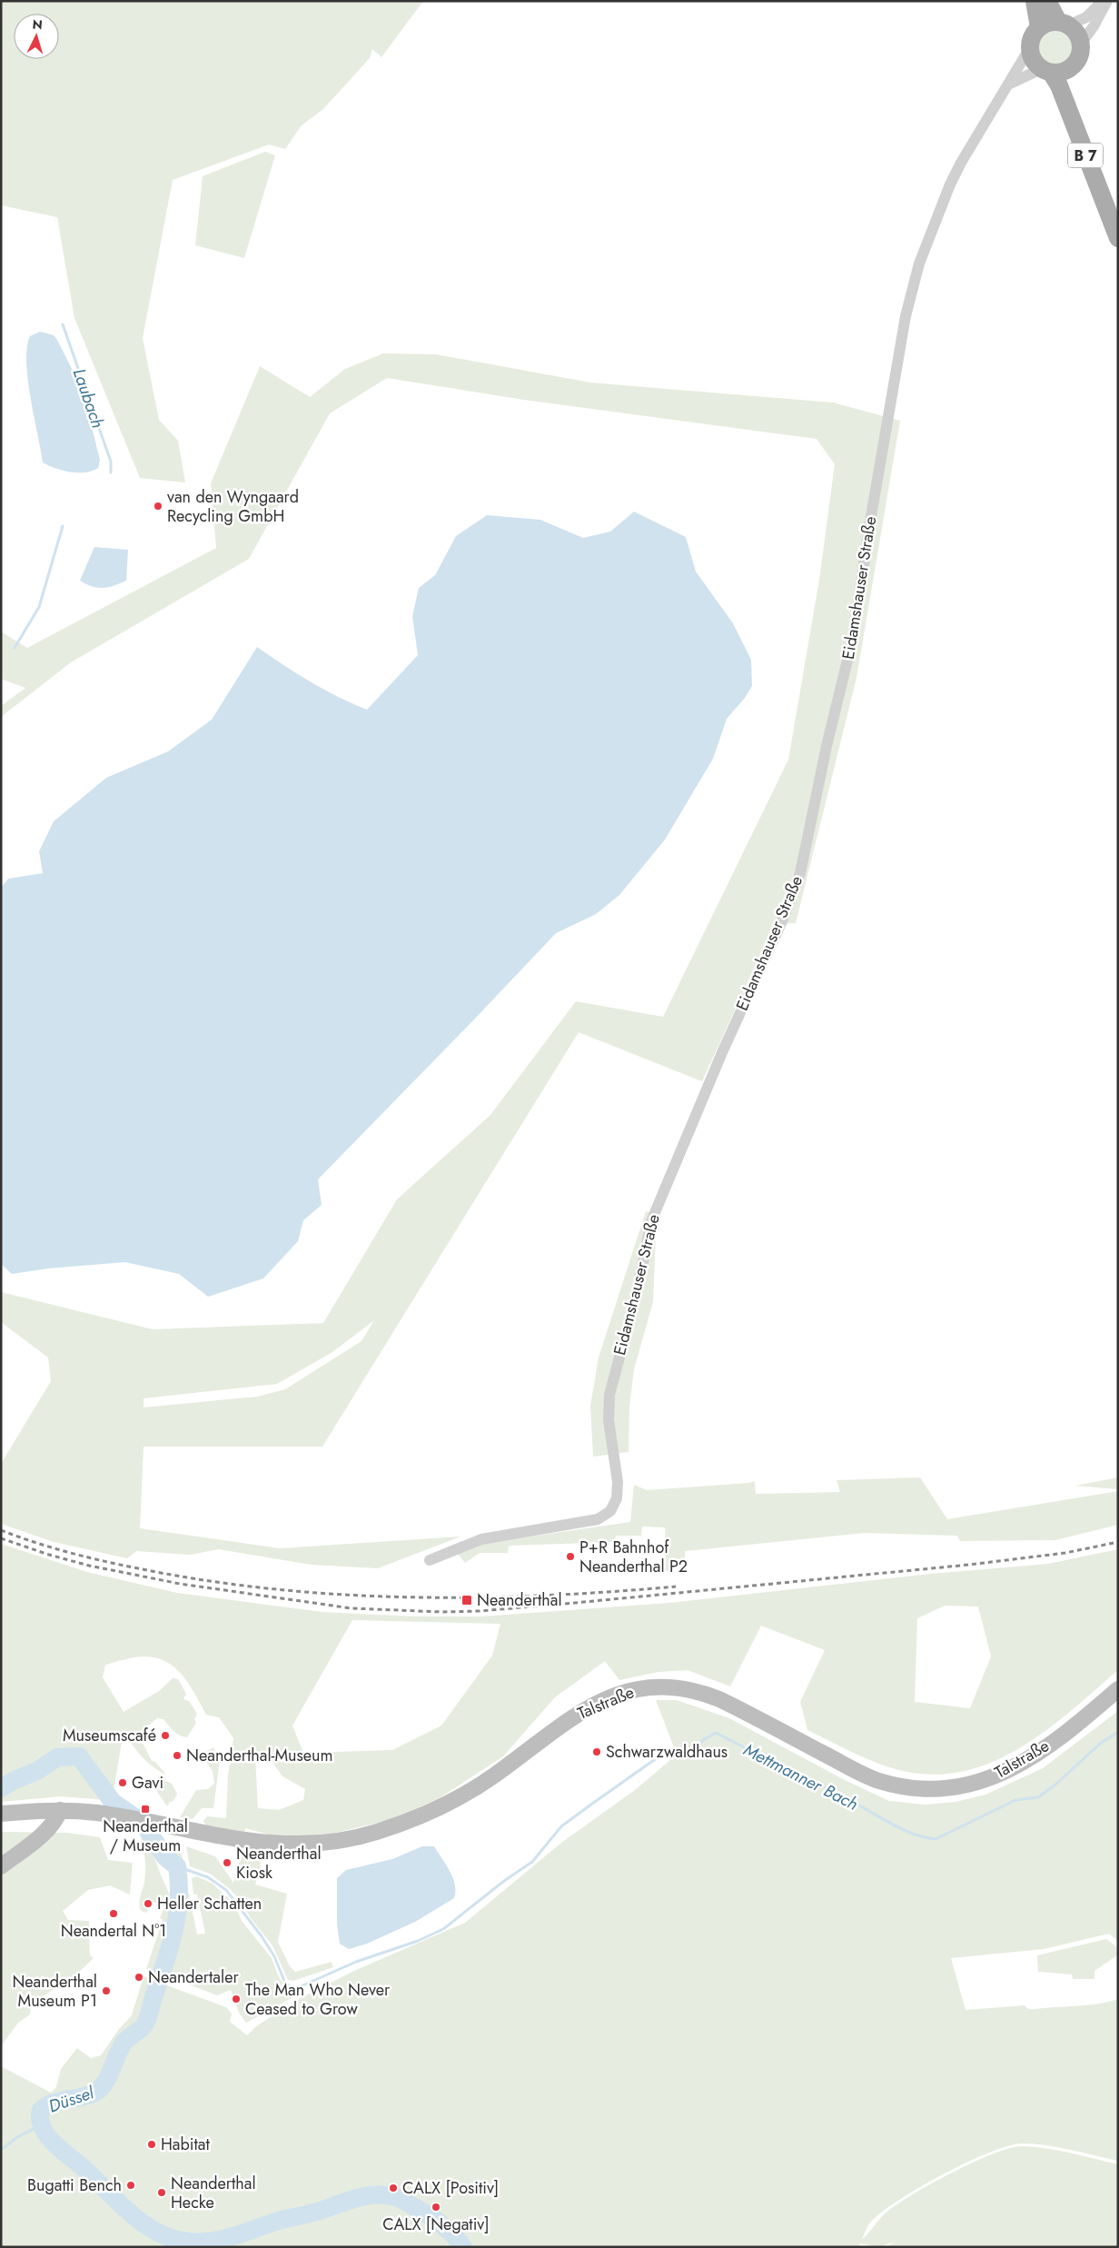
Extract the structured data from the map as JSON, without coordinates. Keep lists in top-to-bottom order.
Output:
{
  "streets": {
    "main road": ["B 7", "Talstraße"],
    "street": ["Eidamshauser Straße"]
  },
  "crossings": [
    ["B 7", "Eidamshauser Straße"]
  ],
  "water": ["Laubach", "Mettmanner Bach", "Düssel"],
  "places": {
    "other": [
      "van den Wyngaard Recycling GmbH",
      "P+R Bahnhof Neanderthal P2",
      "Museumscafé",
      "Schwarzwaldhaus",
      "Neanderthal-Museum",
      "Gavi",
      "Neanderthal Kiosk",
      "Heller Schatten",
      "Neandertal N°1",
      "Neandertaler",
      "Neanderthal Museum P1",
      "The Man Who Never Ceased to Grow",
      "Habitat",
      "Bugatti Bench",
      "CALX [Positiv]",
      "Neanderthal Hecke",
      "CALX [Negativ]"
    ],
    "transit": ["Neanderthal", "Neanderthal / Museum"]
  },
  "north": "top"
}
